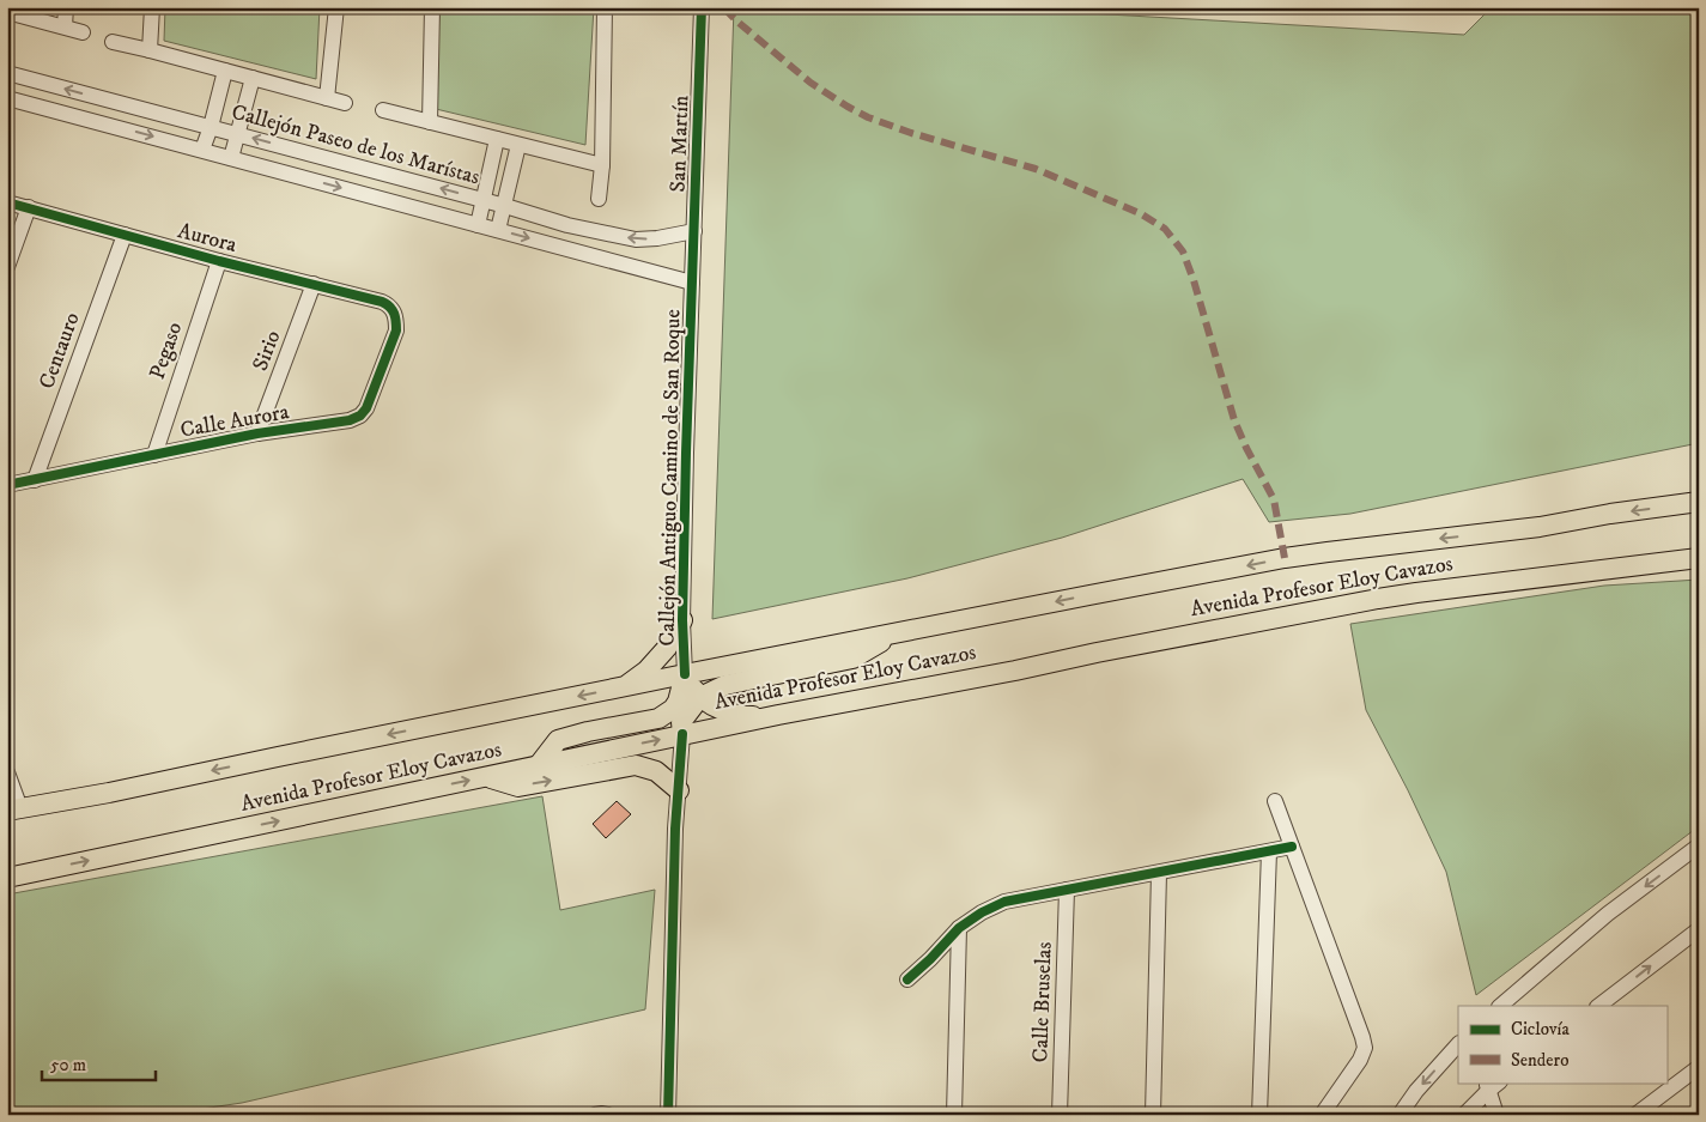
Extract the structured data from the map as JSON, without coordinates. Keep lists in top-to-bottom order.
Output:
{
  "streets": {
    "main road": ["Avenida Profesor Eloy Cavazos"],
    "street": [
      "San Martín",
      "Callejón Paseo de los Marístas",
      "Aurora",
      "Centauro",
      "Pegaso",
      "Sirio",
      "Calle Aurora",
      "Callejón Antiguo Camino de San Roque",
      "Calle Bruselas"
    ]
  },
  "crossings": [
    ["San Martín", "Callejón Paseo de los Marístas"],
    ["San Martín", "Callejón Antiguo Camino de San Roque"],
    ["Aurora", "Centauro"],
    ["Aurora", "Pegaso"],
    ["Aurora", "Sirio"],
    ["Aurora", "Calle Aurora"],
    ["Centauro", "Calle Aurora"],
    ["Pegaso", "Calle Aurora"],
    ["Sirio", "Calle Aurora"],
    ["Callejón Antiguo Camino de San Roque", "Avenida Profesor Eloy Cavazos"]
  ],
  "legend": ["Ciclovía", "Sendero"],
  "scale_bar": "50 m"
}
